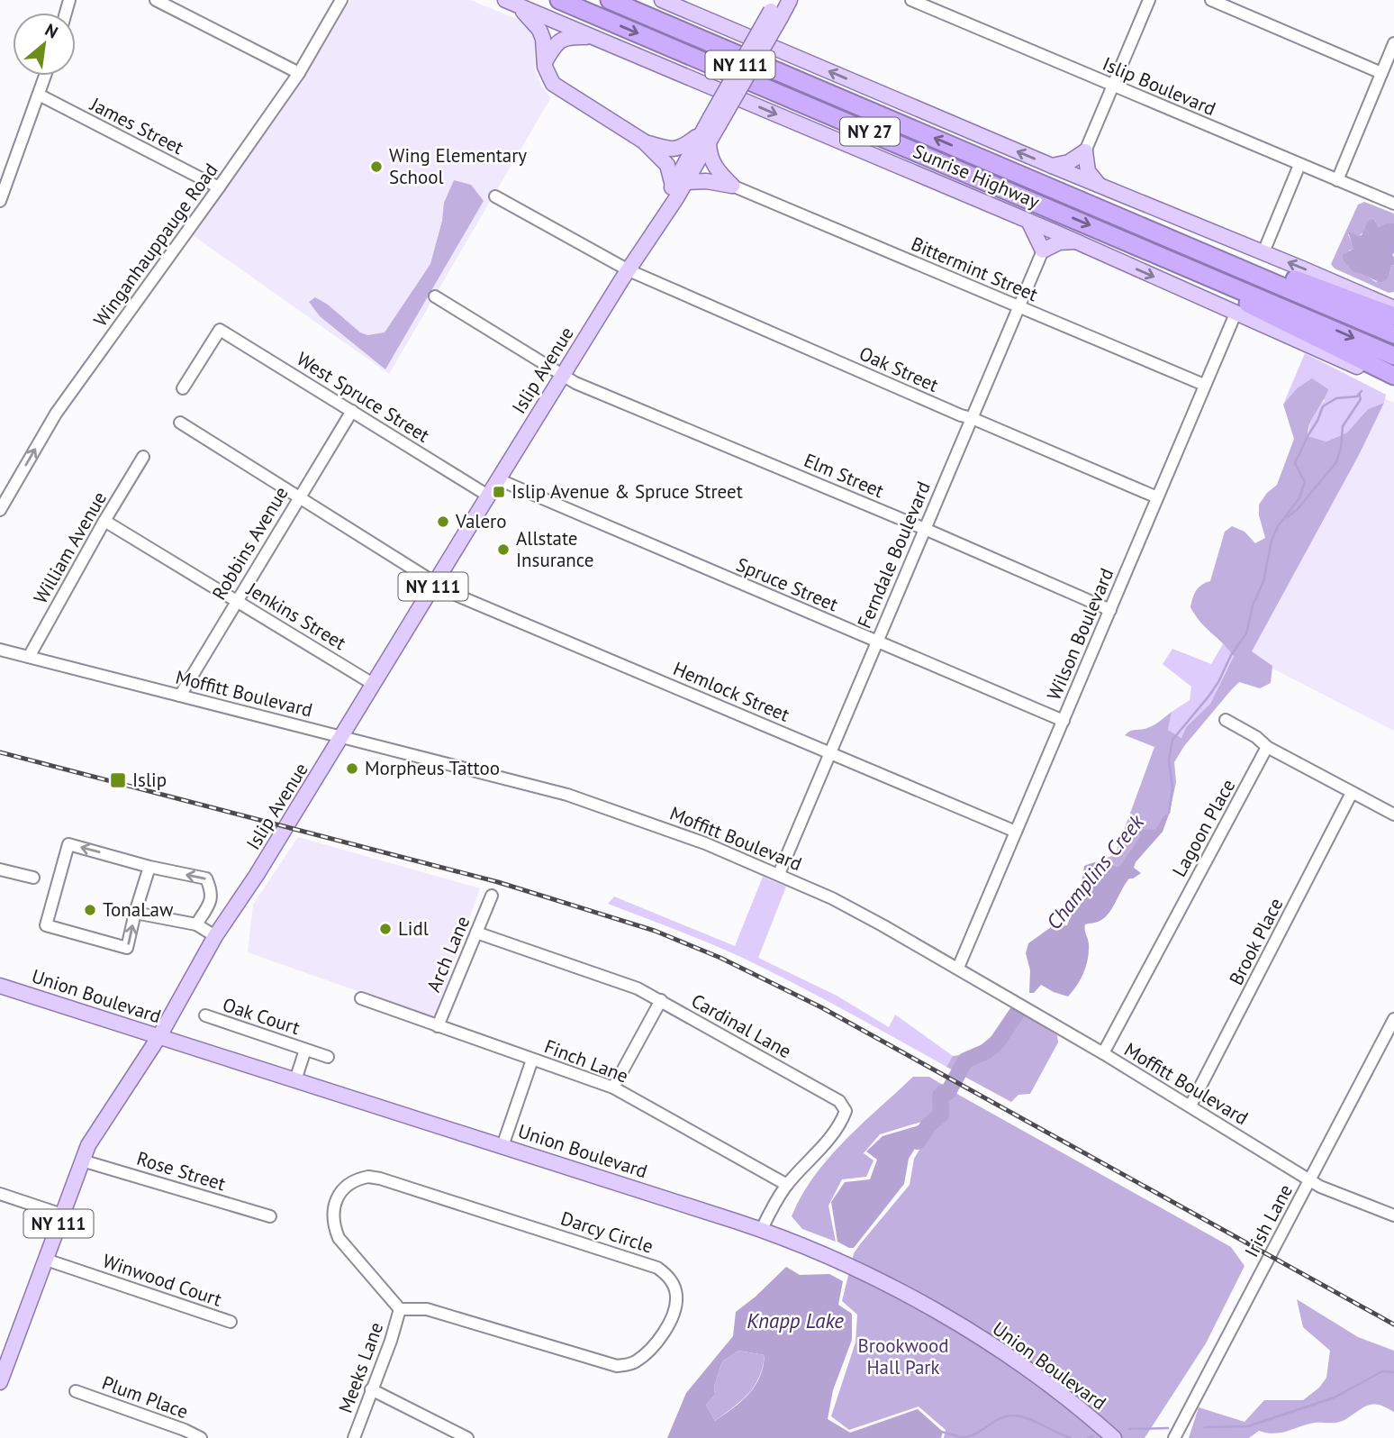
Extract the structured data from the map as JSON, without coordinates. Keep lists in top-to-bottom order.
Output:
{
  "streets": {
    "highway": ["NY 27", "Sunrise Highway"],
    "main road": ["NY 111", "Islip Avenue", "Union Boulevard"],
    "street": [
      "Islip Boulevard",
      "James Street",
      "Winganhauppauge Road",
      "Bittermint Street",
      "Oak Street",
      "West Spruce Street",
      "Elm Street",
      "Robbins Avenue",
      "William Avenue",
      "Ferndale Boulevard",
      "Spruce Street",
      "Jenkins Street",
      "Wilson Boulevard",
      "Hemlock Street",
      "Moffitt Boulevard",
      "Lagoon Place",
      "Brook Place",
      "Arch Lane",
      "Oak Court",
      "Cardinal Lane",
      "Finch Lane",
      "Rose Street",
      "Irish Lane",
      "Darcy Circle",
      "Winwood Court",
      "Meeks Lane",
      "Plum Place"
    ]
  },
  "crossings": [
    ["James Street", "Winganhauppauge Road"],
    ["Sunrise Highway", "Wilson Boulevard"],
    ["Bittermint Street", "Ferndale Boulevard"],
    ["Bittermint Street", "Wilson Boulevard"],
    ["Oak Street", "Islip Avenue"],
    ["Oak Street", "Ferndale Boulevard"],
    ["Oak Street", "Wilson Boulevard"],
    ["Islip Avenue", "West Spruce Street"],
    ["Islip Avenue", "Elm Street"],
    ["Islip Avenue", "Spruce Street"],
    ["Islip Avenue", "Jenkins Street"],
    ["Islip Avenue", "Hemlock Street"],
    ["Islip Avenue", "Moffitt Boulevard"],
    ["Islip Avenue", "Union Boulevard"],
    ["Islip Avenue", "Rose Street"],
    ["Islip Avenue", "Winwood Court"],
    ["West Spruce Street", "Robbins Avenue"],
    ["Elm Street", "Ferndale Boulevard"],
    ["Elm Street", "Wilson Boulevard"],
    ["Robbins Avenue", "Jenkins Street"],
    ["Robbins Avenue", "Hemlock Street"],
    ["Robbins Avenue", "Moffitt Boulevard"],
    ["William Avenue", "Jenkins Street"],
    ["William Avenue", "Moffitt Boulevard"],
    ["Ferndale Boulevard", "Spruce Street"],
    ["Ferndale Boulevard", "Hemlock Street"],
    ["Ferndale Boulevard", "Moffitt Boulevard"],
    ["Spruce Street", "Wilson Boulevard"],
    ["Wilson Boulevard", "Hemlock Street"],
    ["Wilson Boulevard", "Moffitt Boulevard"],
    ["Moffitt Boulevard", "Lagoon Place"],
    ["Moffitt Boulevard", "Brook Place"],
    ["Moffitt Boulevard", "Irish Lane"],
    ["Arch Lane", "Cardinal Lane"],
    ["Arch Lane", "Finch Lane"],
    ["Union Boulevard", "Oak Court"],
    ["Union Boulevard", "Cardinal Lane"],
    ["Cardinal Lane", "Finch Lane"],
    ["Darcy Circle", "Meeks Lane"]
  ],
  "one_way": ["Winganhauppauge Road"],
  "water": ["Champlins Creek", "Knapp Lake"],
  "parks": ["Brookwood Hall Park"],
  "places": {
    "other": [
      "Wing Elementary School",
      "Valero",
      "Allstate Insurance",
      "Morpheus Tattoo",
      "TonaLaw",
      "Lidl"
    ],
    "transit": ["Islip Avenue & Spruce Street", "Islip"]
  },
  "north": "top right"
}
